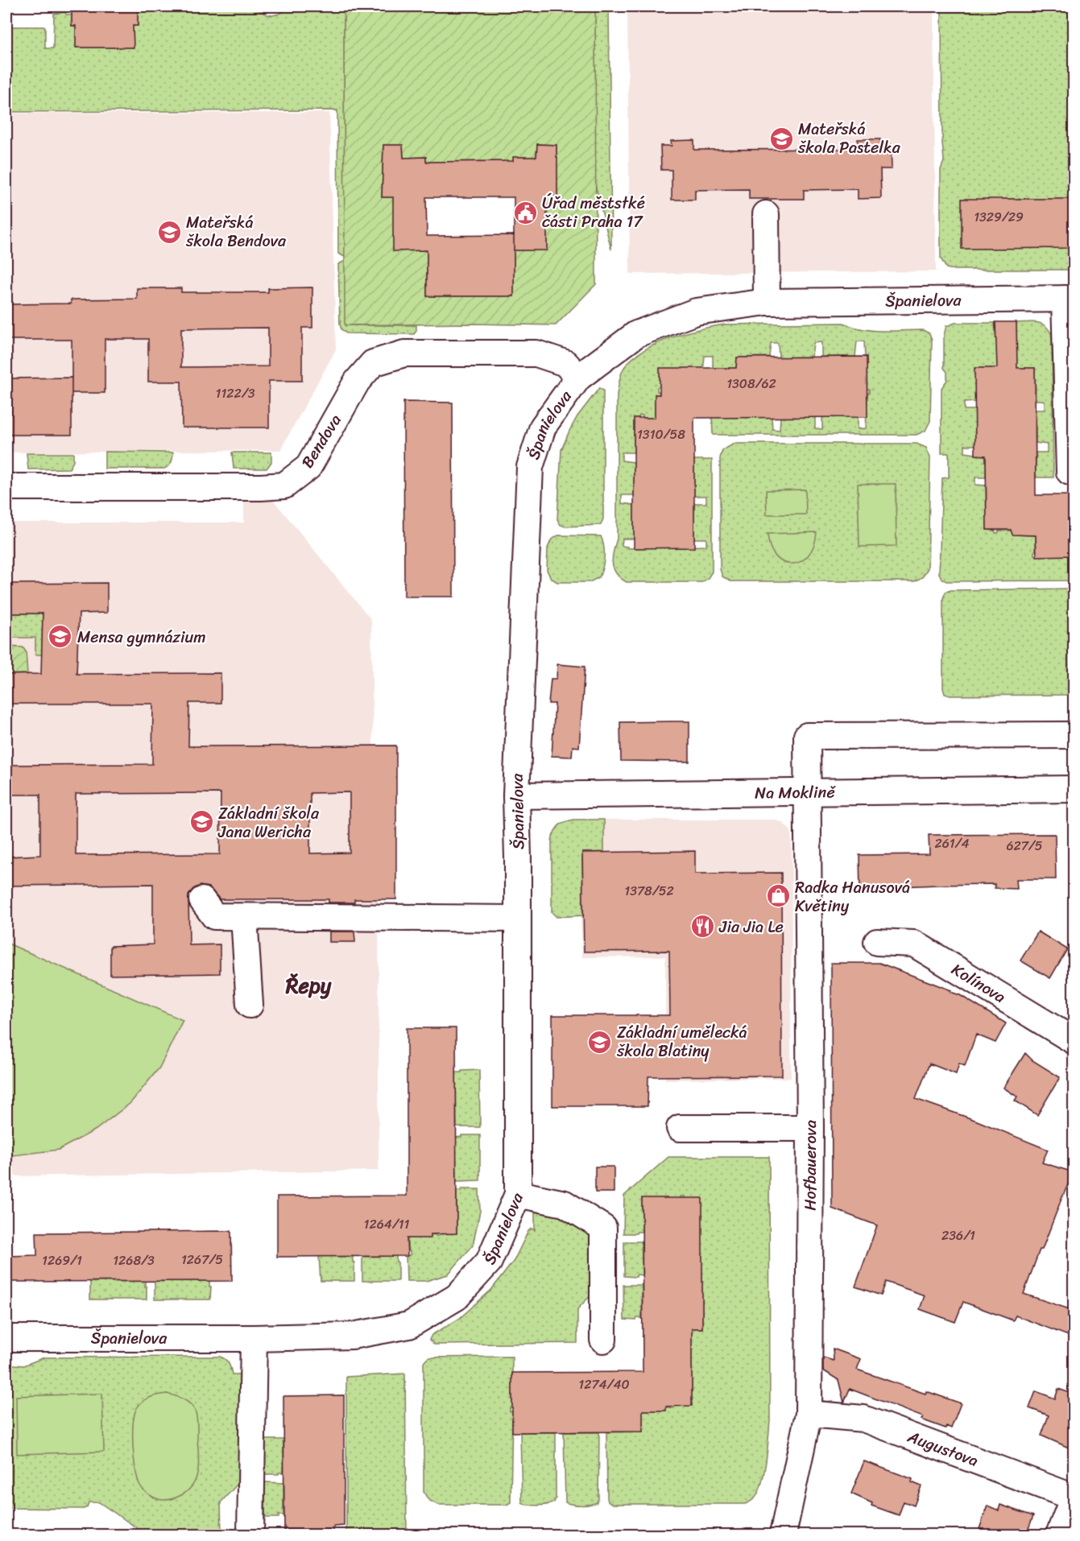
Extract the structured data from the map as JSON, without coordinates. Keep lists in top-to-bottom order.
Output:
{
  "streets": {
    "street": [
      "Španielova",
      "Bendova",
      "Na Moklině",
      "Kolínova",
      "Hofbauerova",
      "Augustova"
    ]
  },
  "crossings": [
    ["Španielova", "Bendova"],
    ["Španielova", "Na Moklině"],
    ["Na Moklině", "Hofbauerova"],
    ["Hofbauerova", "Augustova"]
  ],
  "districts": ["Řepy"],
  "places": {
    "school or university": [
      "Mateřská škola Pastelka",
      "Mateřská škola Bendova",
      "Mensa gymnázium",
      "Základní škola Jana Wericha",
      "Základní umělecká škola Blatiny"
    ],
    "public building": ["Úřad měststké části Praha 17"],
    "shop": ["Radka Hanusová Květiny"],
    "restaurant": ["Jia Jia Le"]
  },
  "house_numbers": [
    "1329/29",
    "1308/62",
    "1122/3",
    "1310/58",
    "261/4",
    "627/5",
    "1378/52",
    "1264/11",
    "236/1",
    "1267/5",
    "1269/1",
    "1268/3",
    "1274/40"
  ]
}
